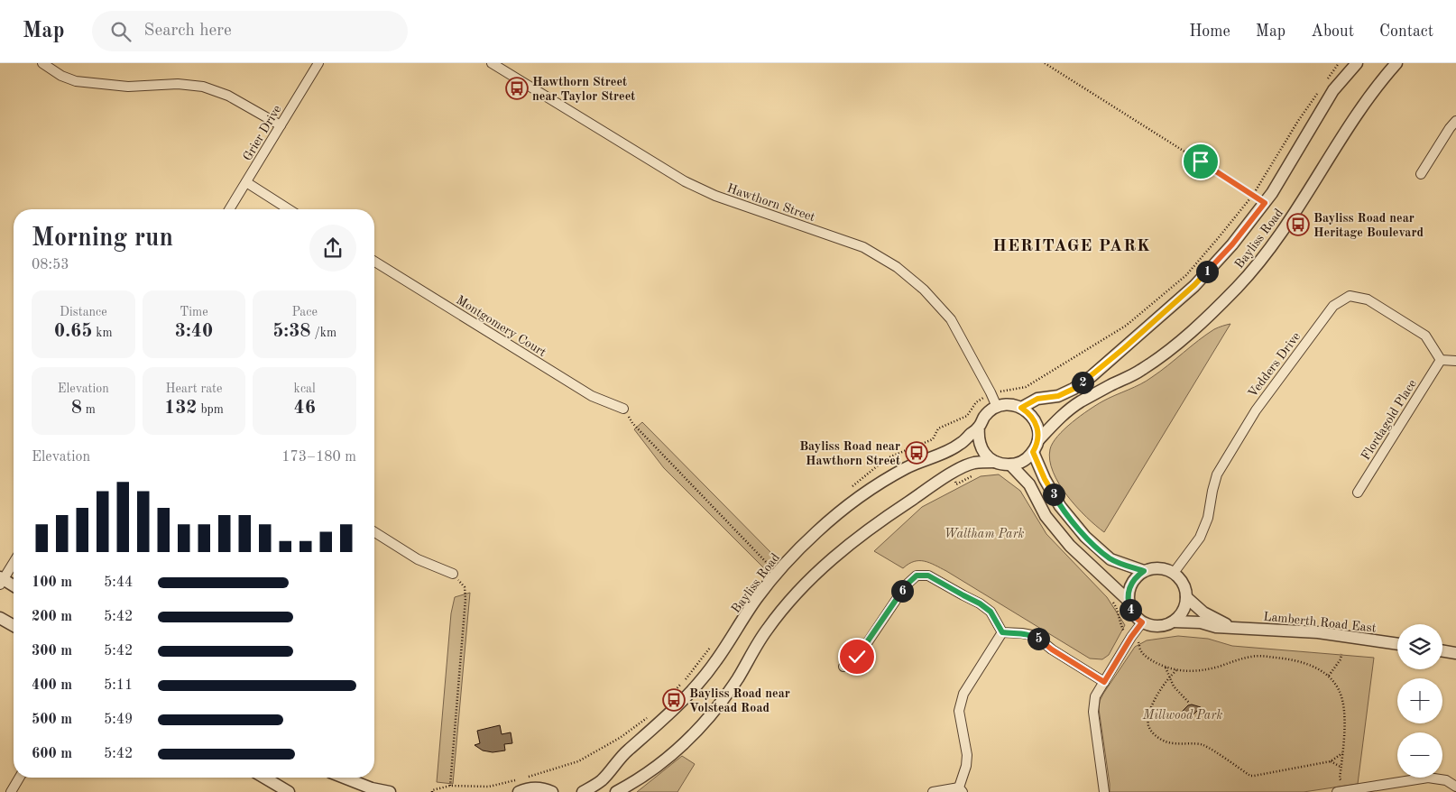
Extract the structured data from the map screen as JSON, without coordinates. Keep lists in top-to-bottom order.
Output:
{
  "streets": {
    "street": [
      "Grier Drive",
      "Hawthorn Street",
      "Bayliss Road",
      "Montgomery Court",
      "Vedders Drive",
      "Flordagold Place",
      "Lamberth Road East"
    ]
  },
  "crossings": [
    ["Hawthorn Street", "Bayliss Road"],
    ["Vedders Drive", "Flordagold Place"],
    ["Vedders Drive", "Lamberth Road East"]
  ],
  "districts": ["HERITAGE PARK"],
  "parks": ["Waltham Park", "Millwood Park"],
  "places": {
    "bus stop": [
      "Hawthorn Street near Taylor Street",
      "Bayliss Road near Heritage Boulevard",
      "Bayliss Road near Hawthorn Street",
      "Bayliss Road near Volstead Road"
    ]
  },
  "page": {
    "header": "Map",
    "search": "Search here",
    "nav": [
      "Home",
      "Map",
      "About",
      "Contact"
    ],
    "heading": ["Morning run", "08:53"],
    "pins": [
      "1",
      "2",
      "3",
      "6",
      "4",
      "5"
    ],
    "stats": [
      ["Distance", "0.65 km"],
      ["Time", "3:40"],
      ["Pace", "5:38 /km"],
      ["Elevation", "8 m"],
      ["Heart rate", "132 bpm"],
      ["kcal", "46"]
    ],
    "chart": ["Elevation", "173–180 m"],
    "list": [
      {
        "name": "100 m",
        "note": "5:44"
      },
      {
        "name": "200 m",
        "note": "5:42"
      },
      {
        "name": "300 m",
        "note": "5:42"
      },
      {
        "name": "400 m",
        "note": "5:11"
      },
      {
        "name": "500 m",
        "note": "5:49"
      },
      {
        "name": "600 m",
        "note": "5:42"
      }
    ],
    "map_buttons": ["+", "−"]
  }
}
